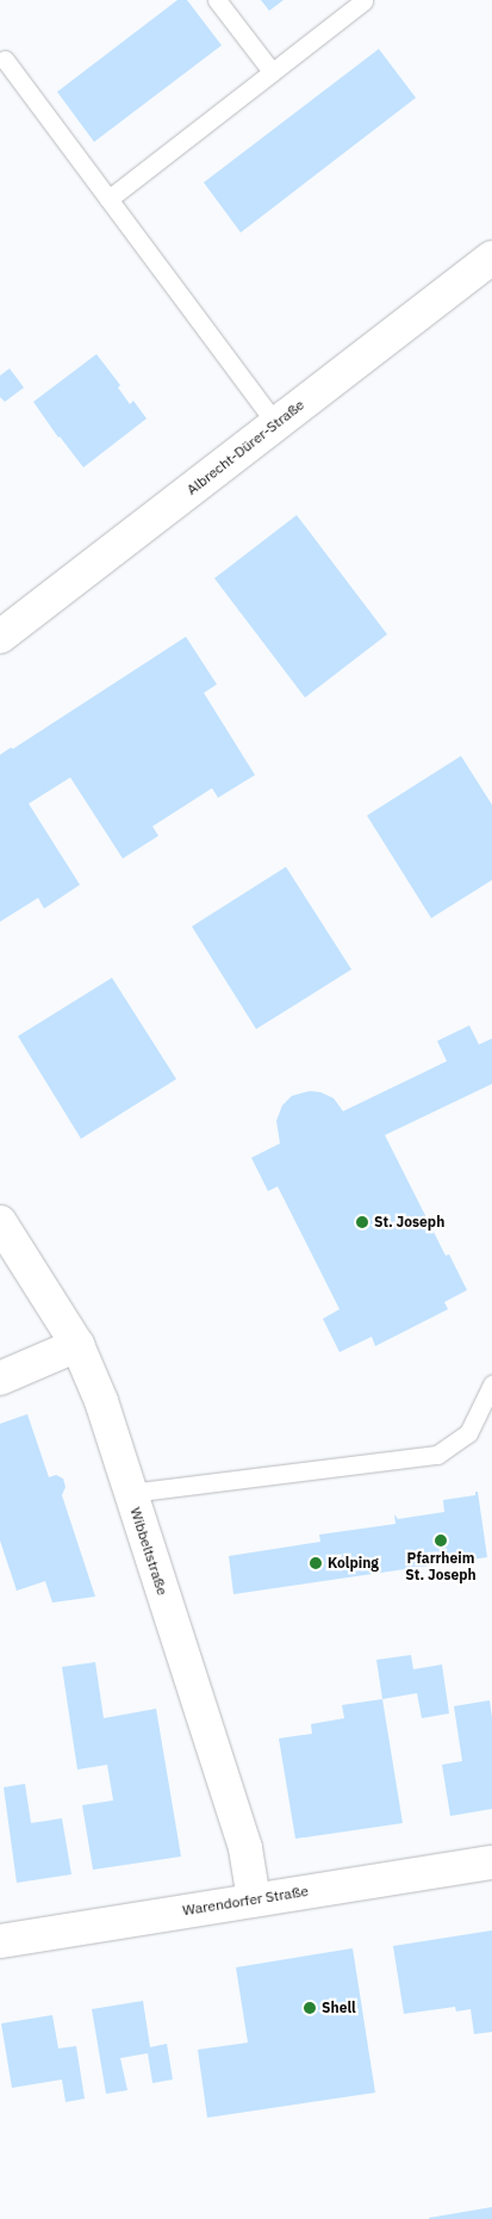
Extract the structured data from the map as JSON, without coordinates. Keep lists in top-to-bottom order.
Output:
{
  "streets": {
    "street": ["Albrecht-Dürer-Straße", "Wibbeltstraße", "Warendorfer Straße"]
  },
  "crossings": [
    ["Wibbeltstraße", "Warendorfer Straße"]
  ],
  "places": [
    "St. Joseph",
    "Pfarrheim St. Joseph",
    "Kolping",
    "Shell"
  ]
}
